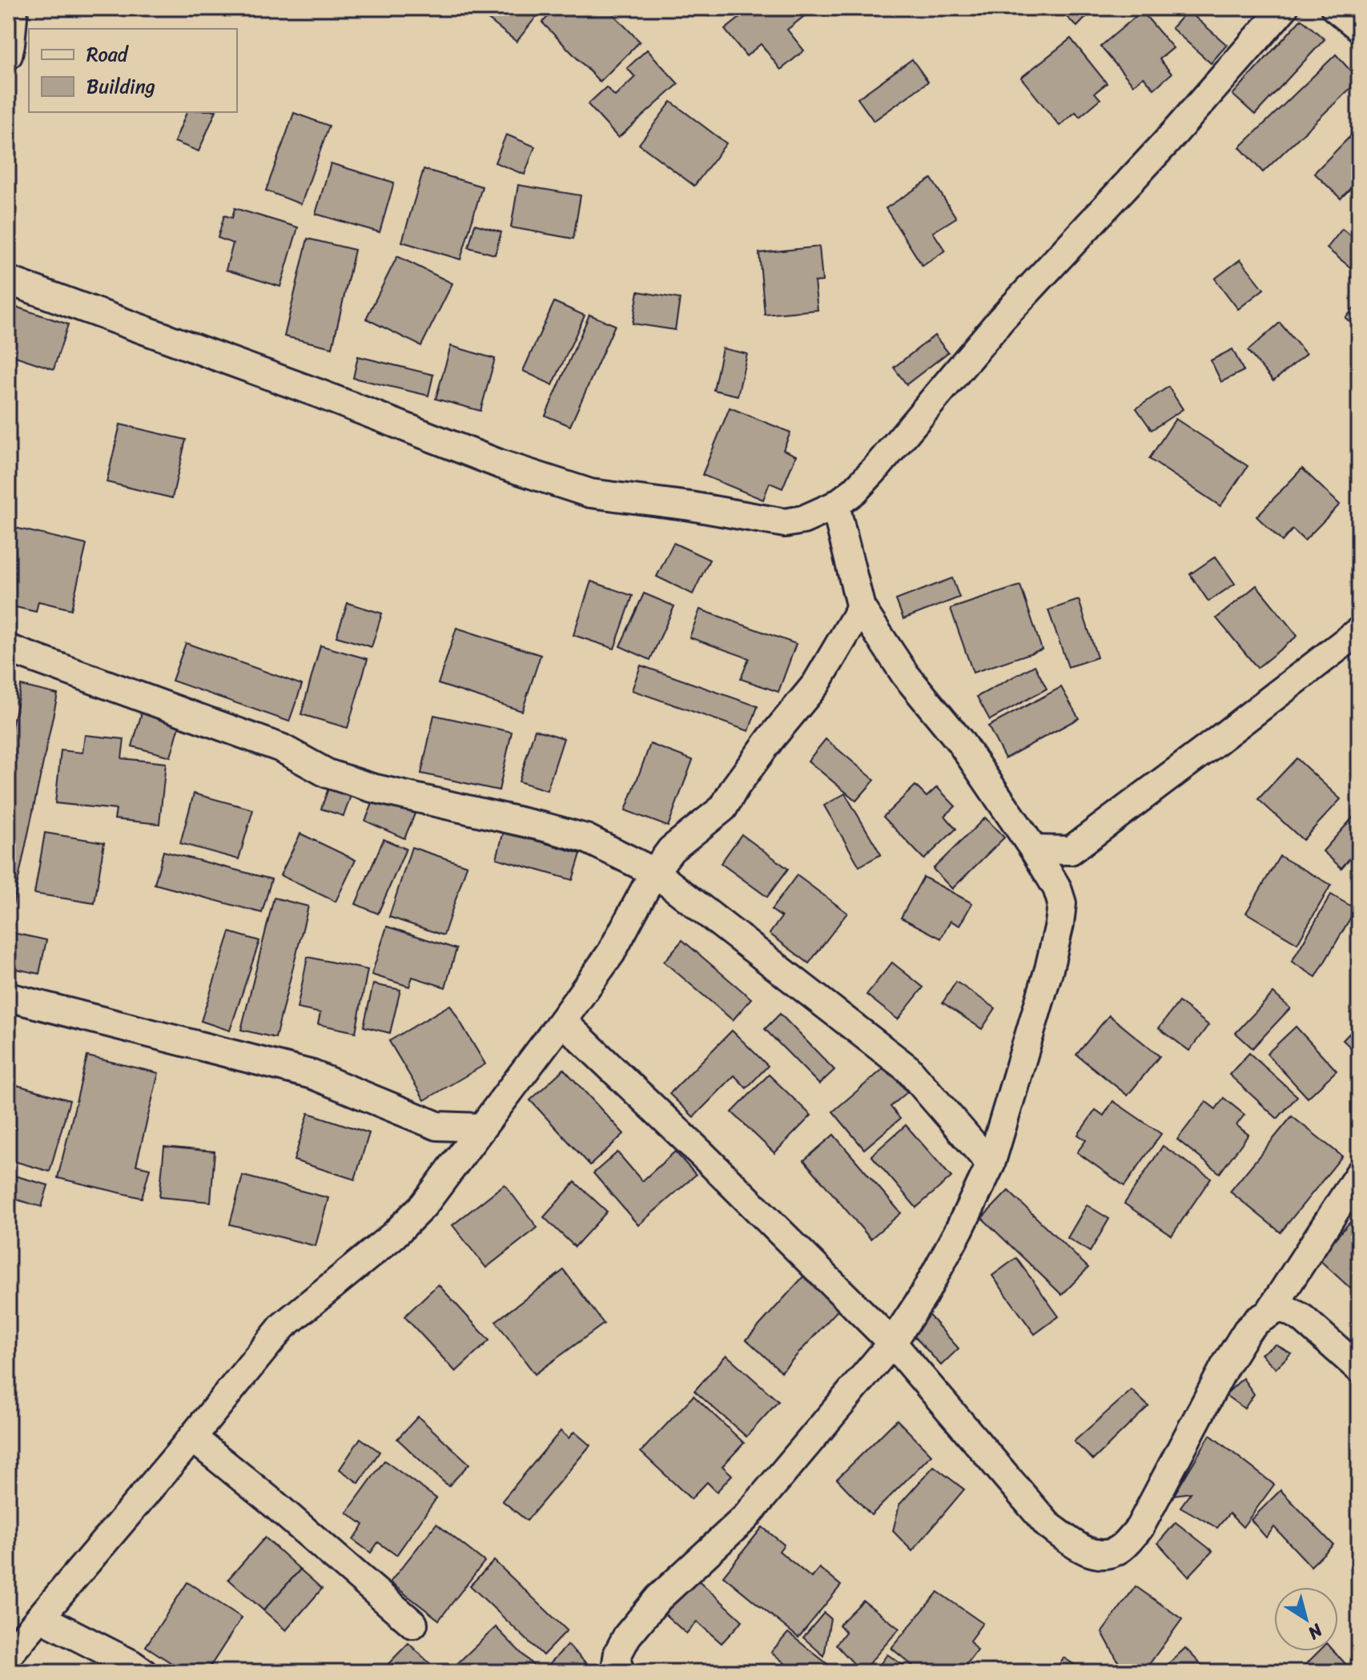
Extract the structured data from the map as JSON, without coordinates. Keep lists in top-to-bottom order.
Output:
{
  "legend": ["Road", "Building"],
  "north": "bottom right"
}
